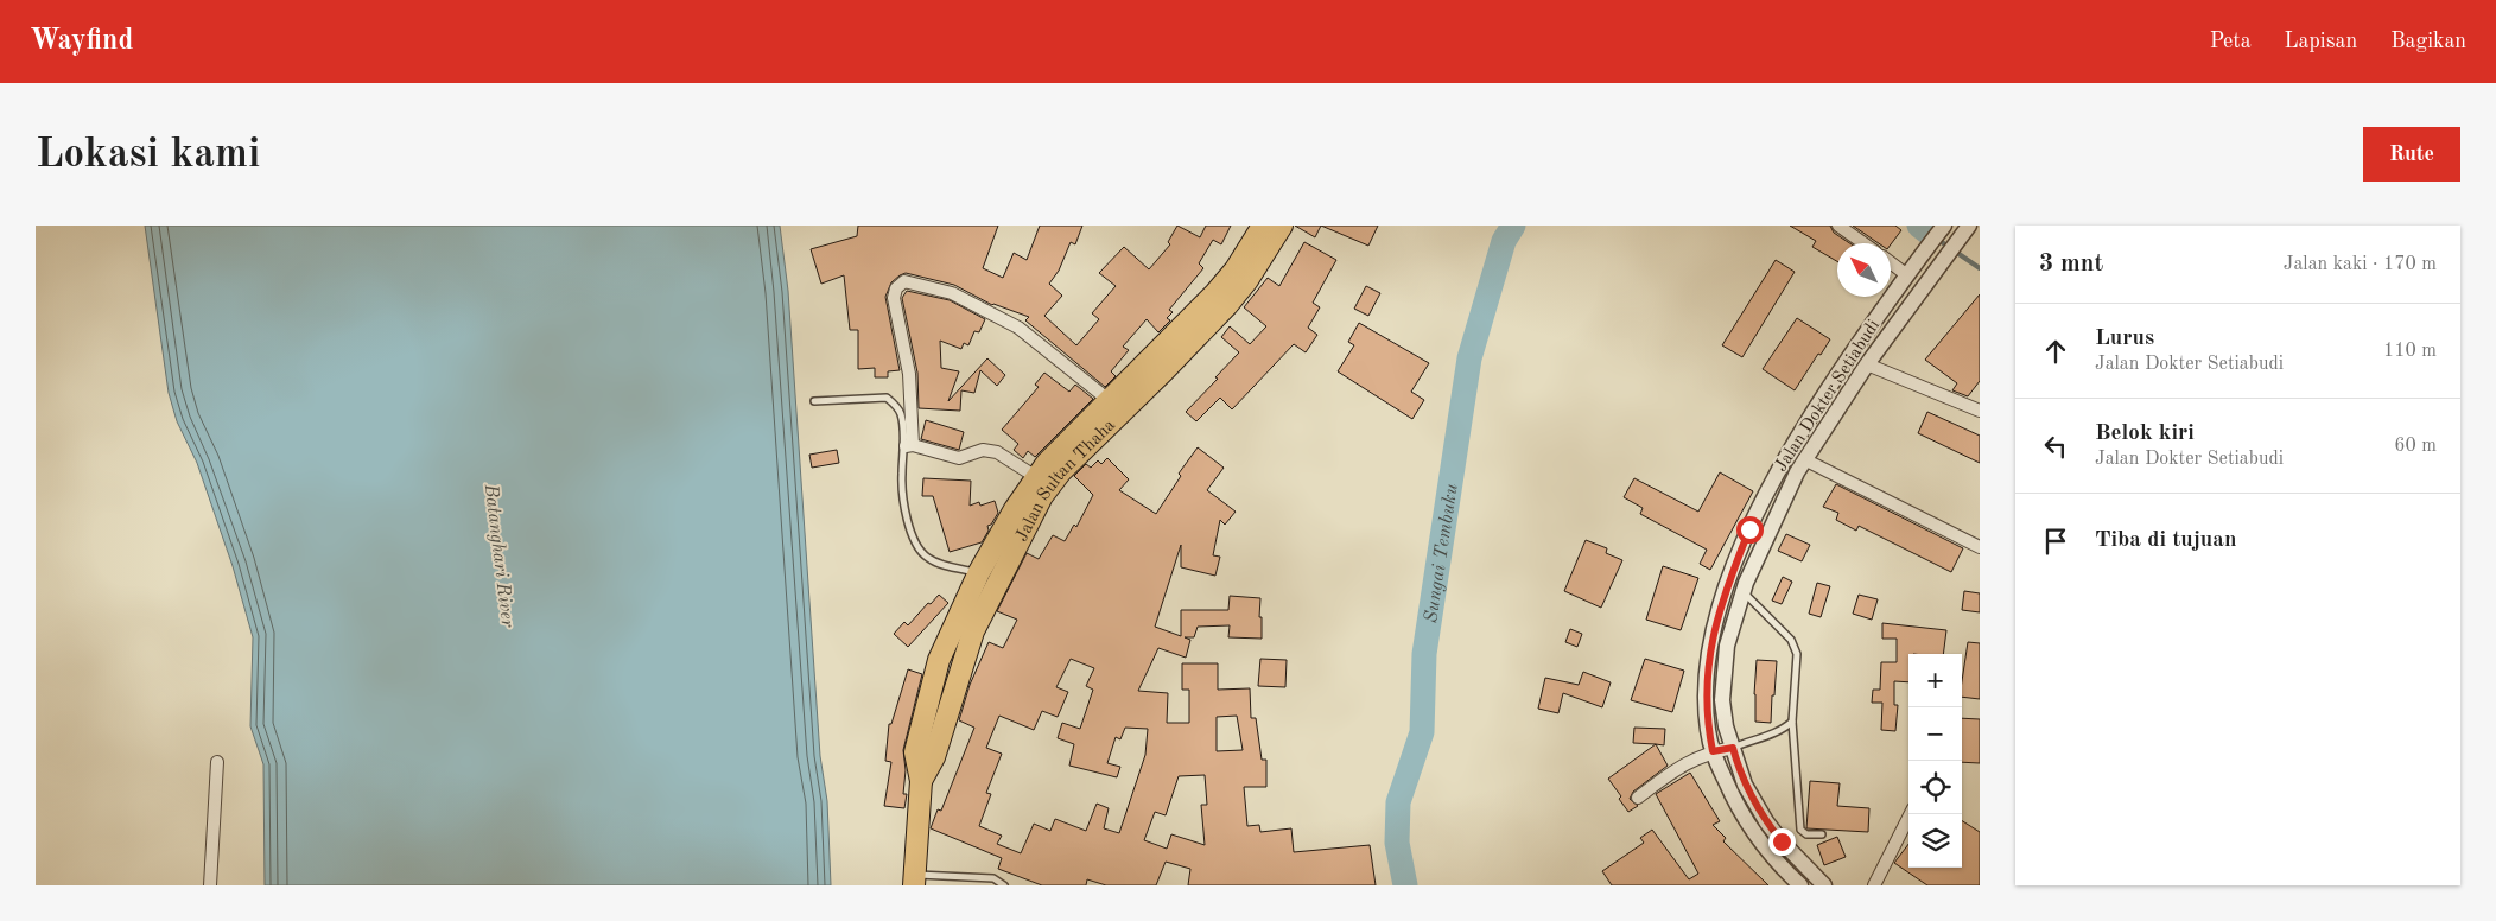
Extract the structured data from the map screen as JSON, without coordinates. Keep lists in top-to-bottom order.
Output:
{
  "streets": {
    "highway": ["Jalan Sultan Thaha"],
    "street": ["Jalan Dokter Setiabudi"]
  },
  "water": ["Sungai Tembuku", "Batanghari River"],
  "north": "top left",
  "page": {
    "header": "Wayfind",
    "nav": ["Peta", "Lapisan", "Bagikan"],
    "buttons": "Rute",
    "title": "Lokasi kami",
    "heading": ["3 mnt", "Jalan kaki · 170 m"],
    "list": [
      ["Lurus", "Jalan Dokter Setiabudi", "110 m"],
      ["Belok kiri", "Jalan Dokter Setiabudi", "60 m"],
      "Tiba di tujuan"
    ],
    "map_buttons": ["+", "−"]
  }
}
